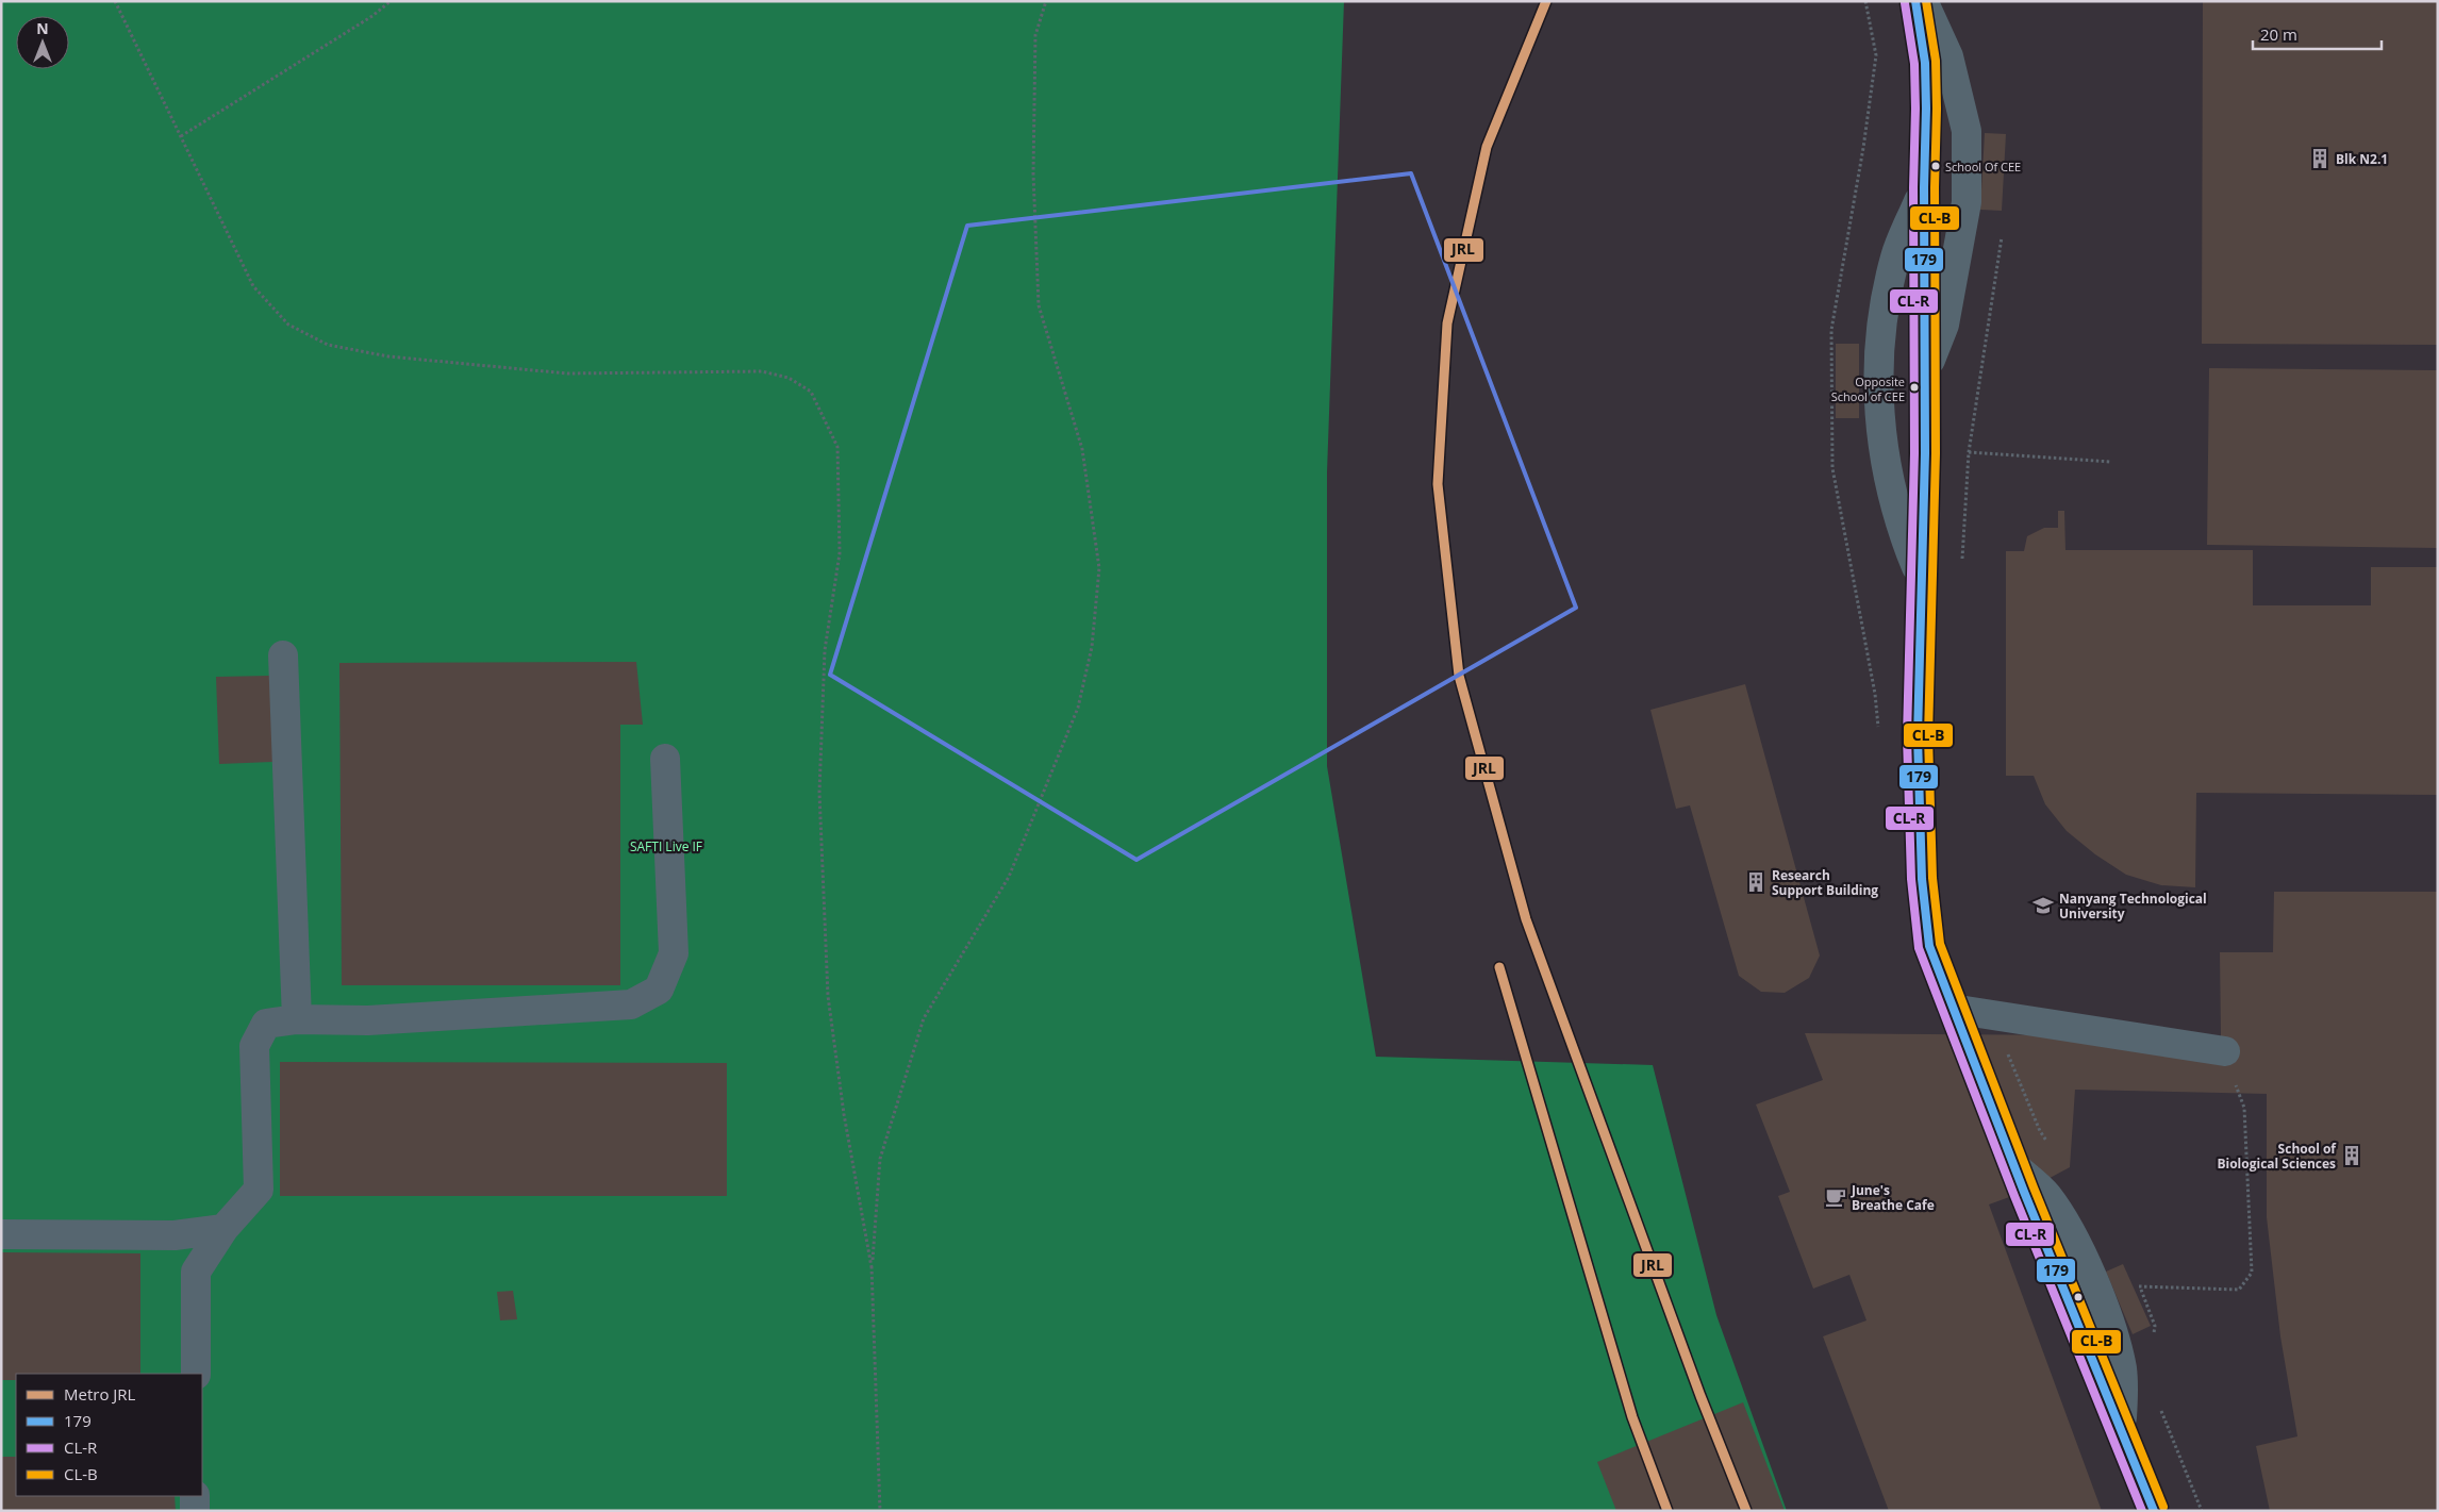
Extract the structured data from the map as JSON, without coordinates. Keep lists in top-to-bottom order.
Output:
{
  "parks": ["SAFTI Live IF"],
  "places": {
    "building": ["Blk N2.1", "Research Support Building", "School of Biological Sciences"],
    "other": ["School Of CEE", "Opposite School of CEE"],
    "school or university": ["Nanyang Technological University"],
    "cafe": ["June's Breathe Cafe"]
  },
  "lines": [
    "metro line JRL",
    "transit line 179",
    "transit line CL-B",
    "transit line CL-R"
  ],
  "legend": [
    "Metro JRL",
    "179",
    "CL-R",
    "CL-B"
  ],
  "scale_bar": "20 m",
  "north": "top"
}
